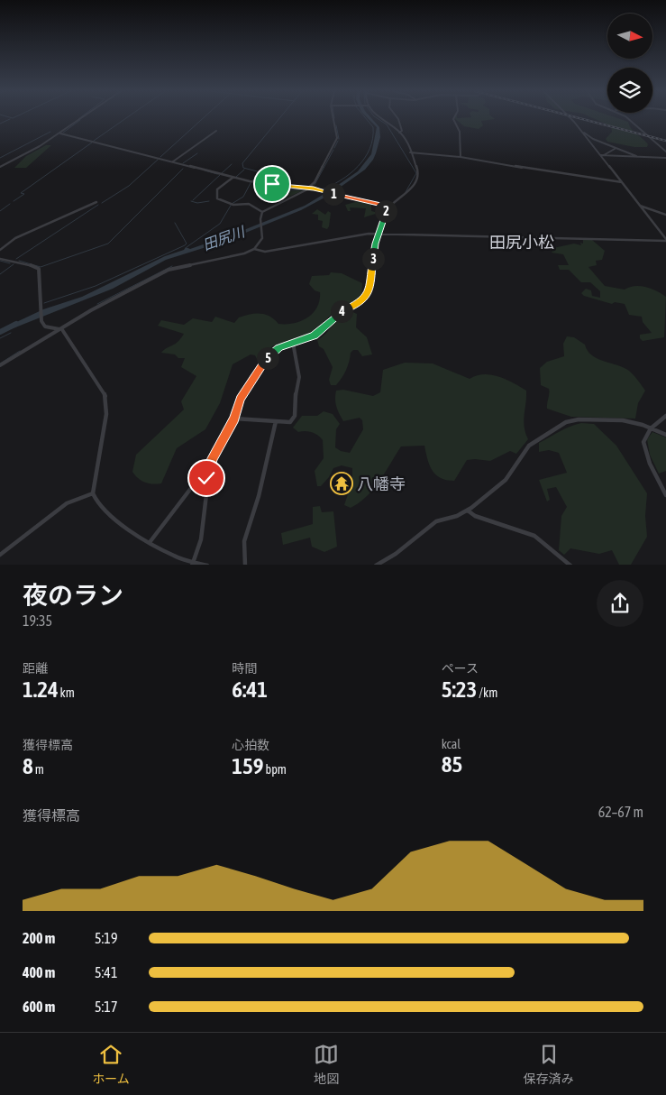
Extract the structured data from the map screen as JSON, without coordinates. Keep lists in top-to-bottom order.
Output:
{
  "districts": ["田尻小松"],
  "water": ["田尻川"],
  "places": {
    "temple": ["八幡寺"]
  },
  "north": "right",
  "page": {
    "pins": [
      "1",
      "2",
      "3",
      "4",
      "5"
    ],
    "heading": ["夜のラン", "19:35"],
    "stats": [
      ["距離", "1.24 km"],
      ["時間", "6:41"],
      ["ペース", "5:23 /km"],
      ["獲得標高", "8 m"],
      ["心拍数", "159 bpm"],
      ["kcal", "85"]
    ],
    "chart": ["獲得標高", "62–67 m"],
    "list": [
      {
        "name": "200 m",
        "note": "5:19"
      },
      {
        "name": "400 m",
        "note": "5:41"
      },
      {
        "name": "600 m",
        "note": "5:17"
      }
    ],
    "tabs": ["ホーム", "地図", "保存済み"]
  }
}
